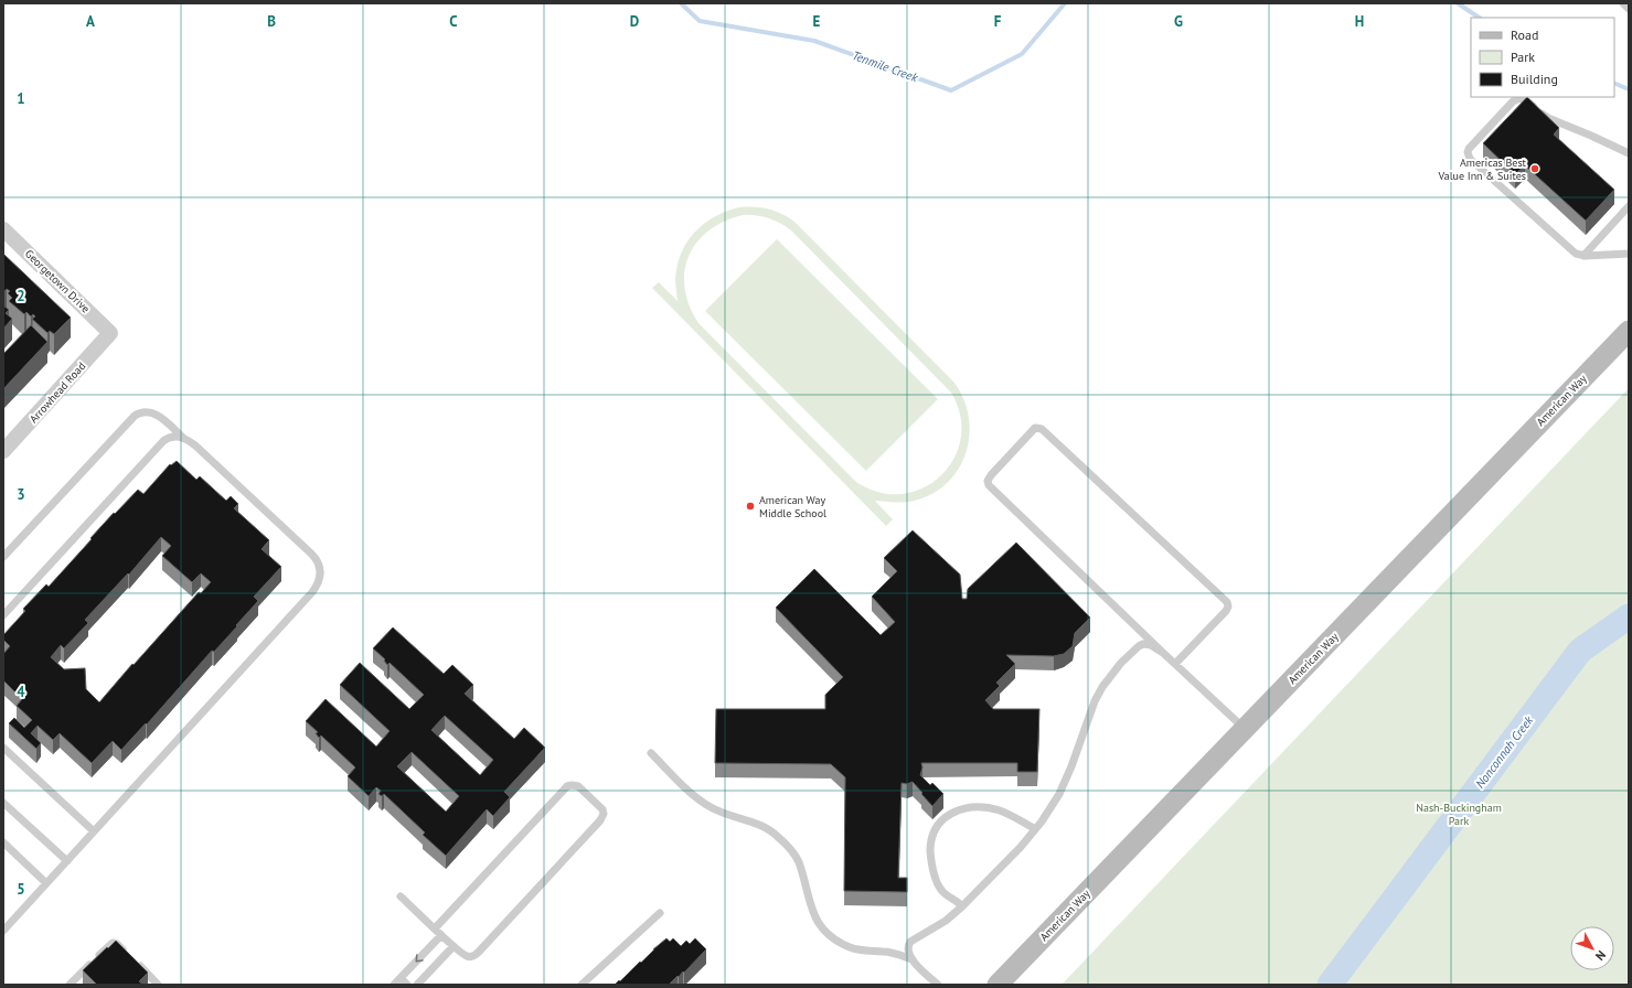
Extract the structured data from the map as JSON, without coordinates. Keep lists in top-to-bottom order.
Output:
{
  "streets": {
    "main road": ["American Way"],
    "street": ["Georgetown Drive", "Arrowhead Road"]
  },
  "crossings": [
    ["Georgetown Drive", "Arrowhead Road"]
  ],
  "water": ["Tenmile Creek", "Nonconnah Creek"],
  "parks": ["Nash-Buckingham Park"],
  "places": ["Americas Best Value Inn & Suites", "American Way Middle School"],
  "legend": ["Road", "Park", "Building"],
  "north": "bottom right",
  "grid": {
    "columns": [
      "A",
      "B",
      "C",
      "D",
      "E",
      "F",
      "G",
      "H"
    ],
    "rows": [
      "1",
      "2",
      "3",
      "4",
      "5"
    ]
  }
}
